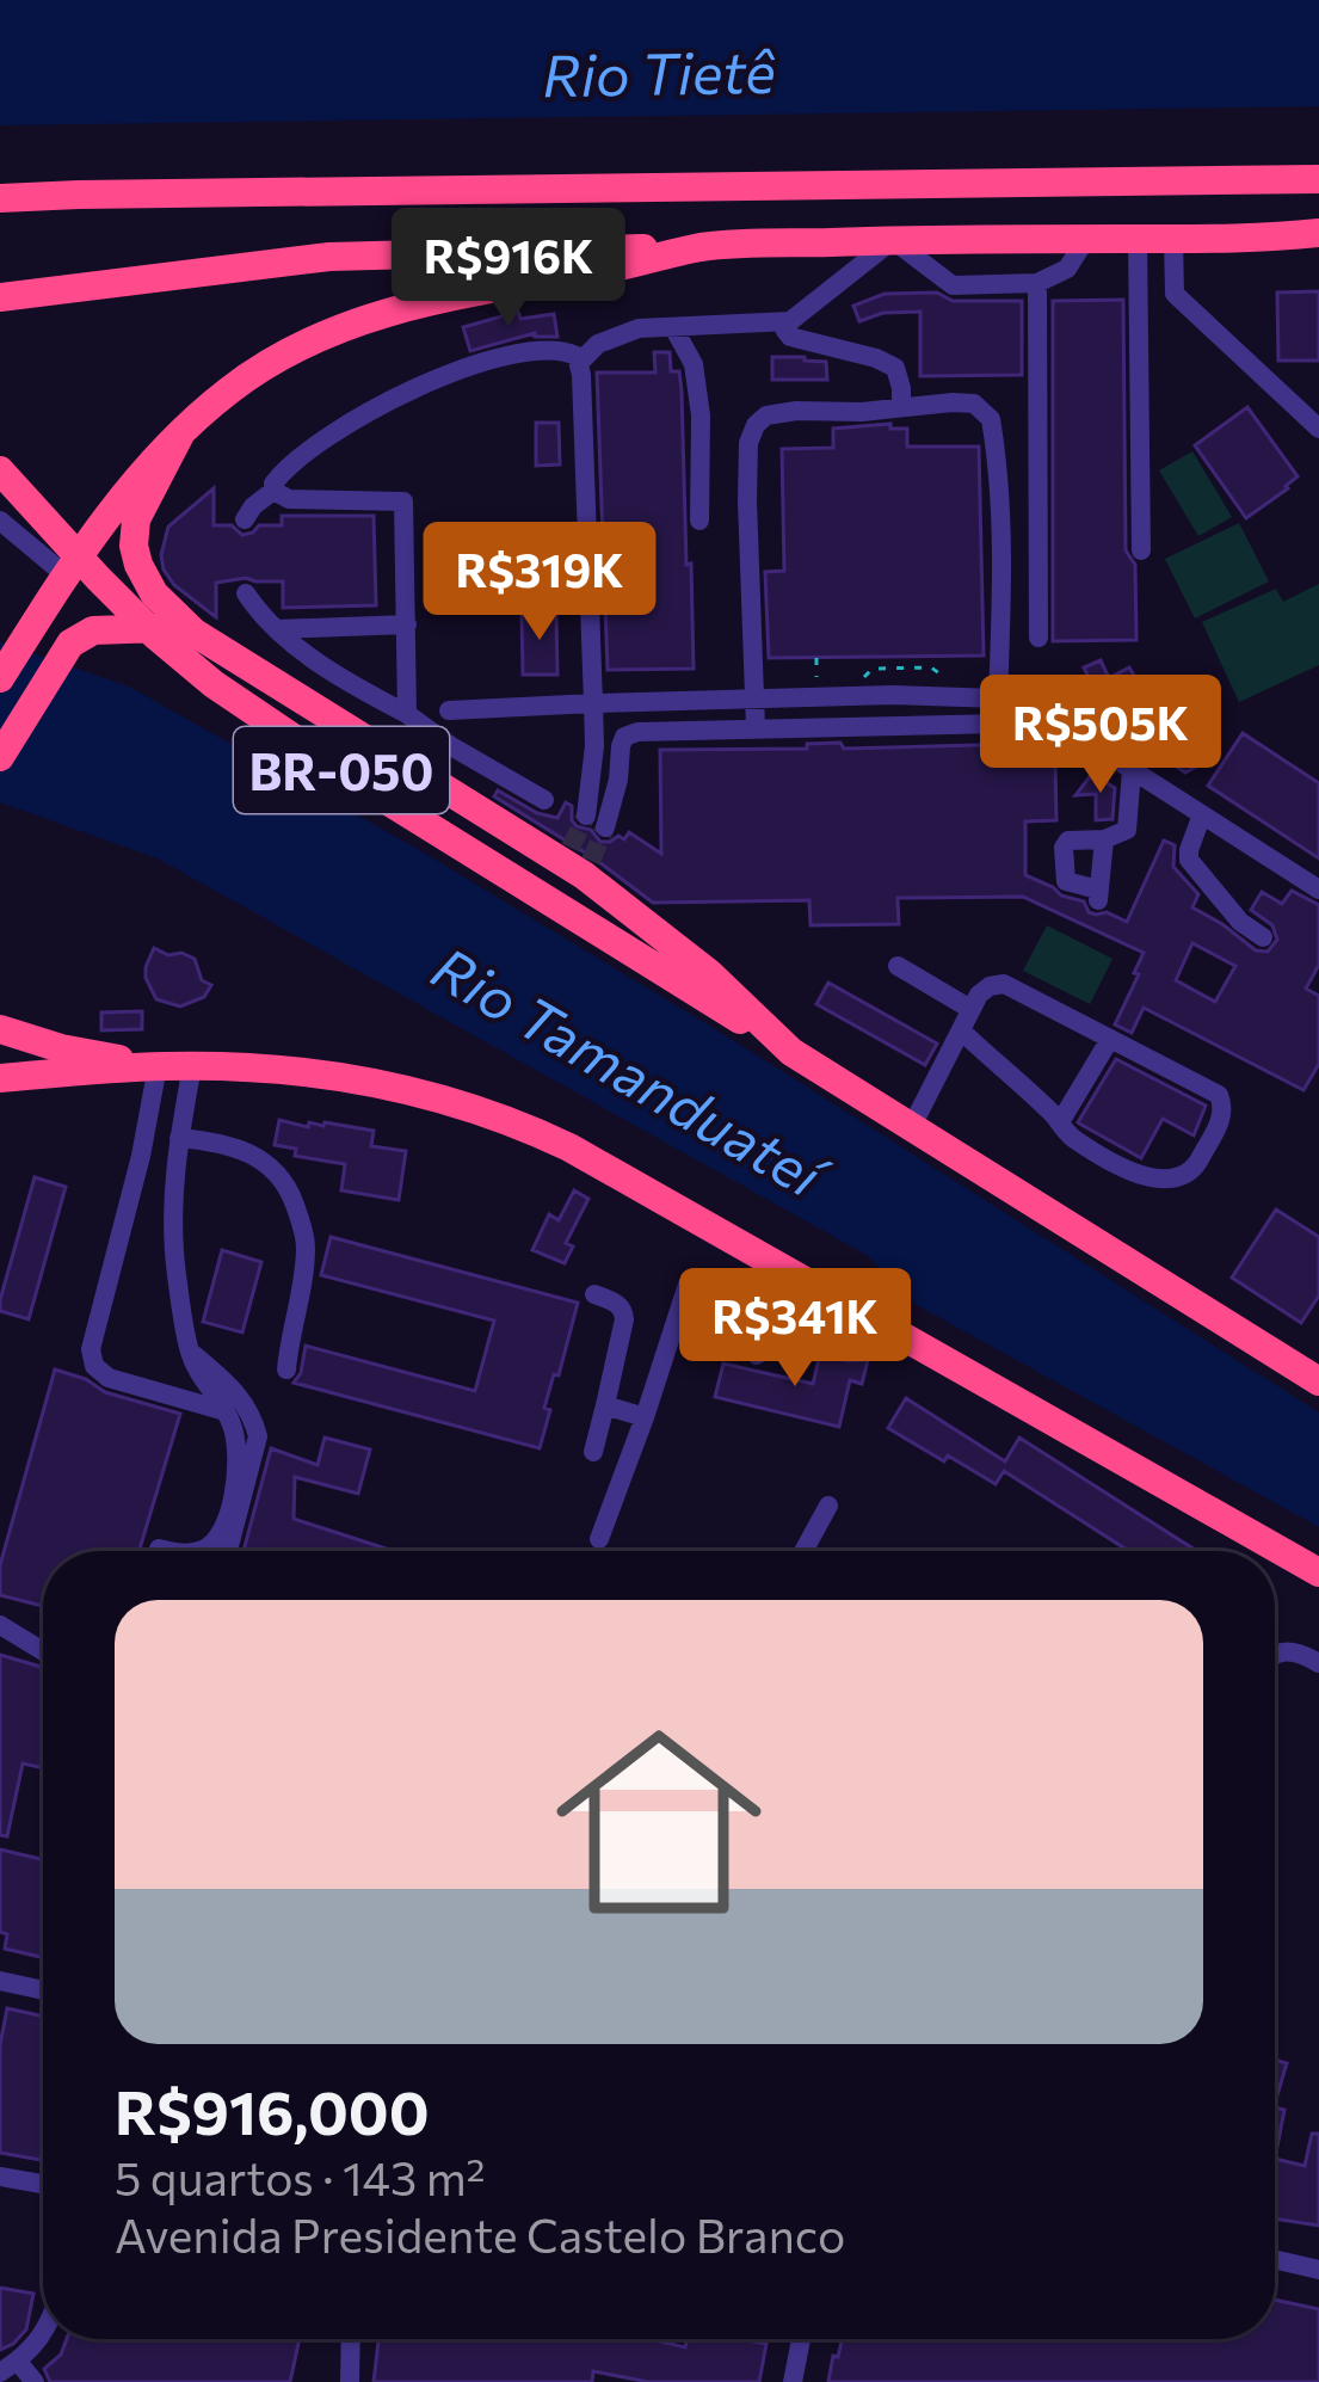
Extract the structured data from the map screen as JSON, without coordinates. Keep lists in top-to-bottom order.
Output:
{
  "streets": {
    "highway": ["BR-050"]
  },
  "water": ["Rio Tietê", "Rio Tamanduateí"],
  "page": {
    "price": [
      "R$916K",
      "R$319K",
      "R$505K",
      "R$341K"
    ],
    "list": [
      {
        "name": "R$916,000",
        "note": "5 quartos · 143 m² · Avenida Presidente Castelo Branco"
      }
    ]
  }
}
